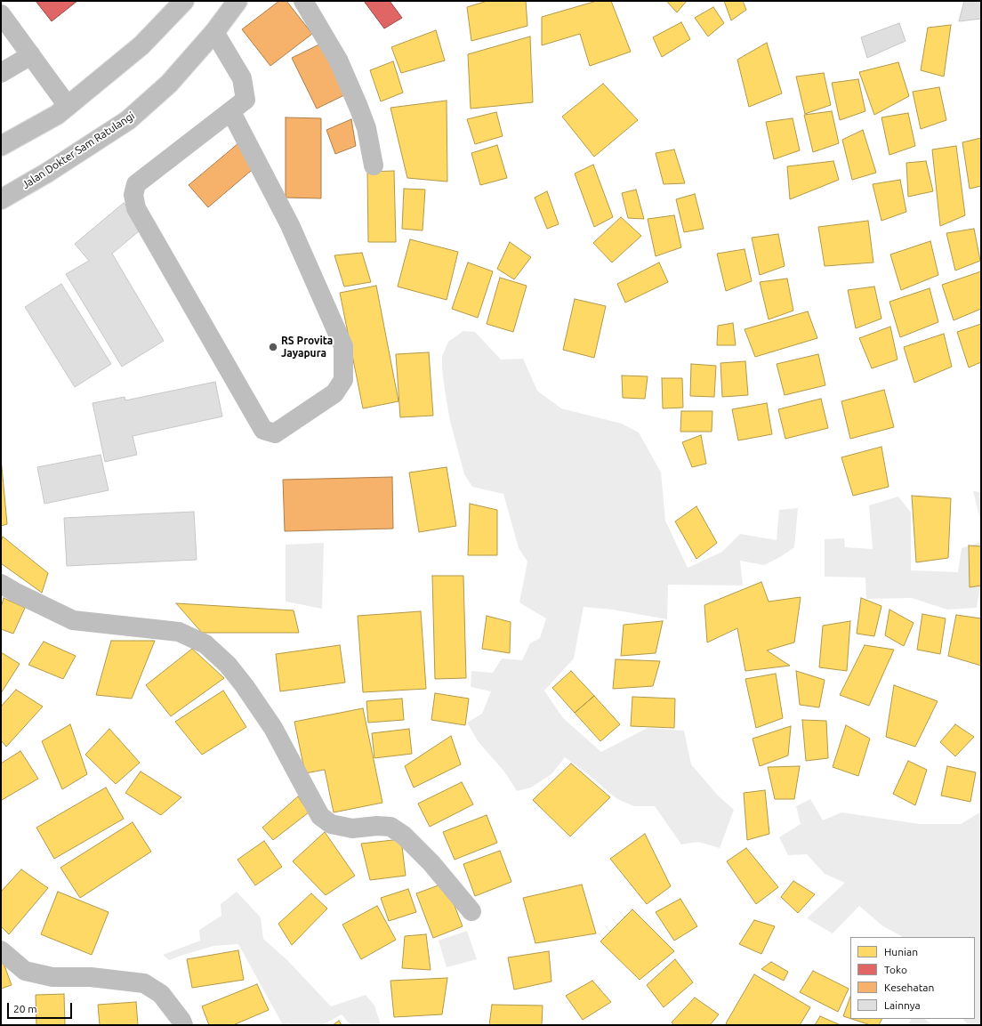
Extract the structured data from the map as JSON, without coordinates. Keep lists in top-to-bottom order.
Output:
{
  "streets": {
    "street": ["Jalan Dokter Sam Ratulangi"]
  },
  "places": ["RS Provita Jayapura"],
  "legend": [
    "Hunian",
    "Toko",
    "Kesehatan",
    "Lainnya"
  ],
  "scale_bar": "20 m"
}
